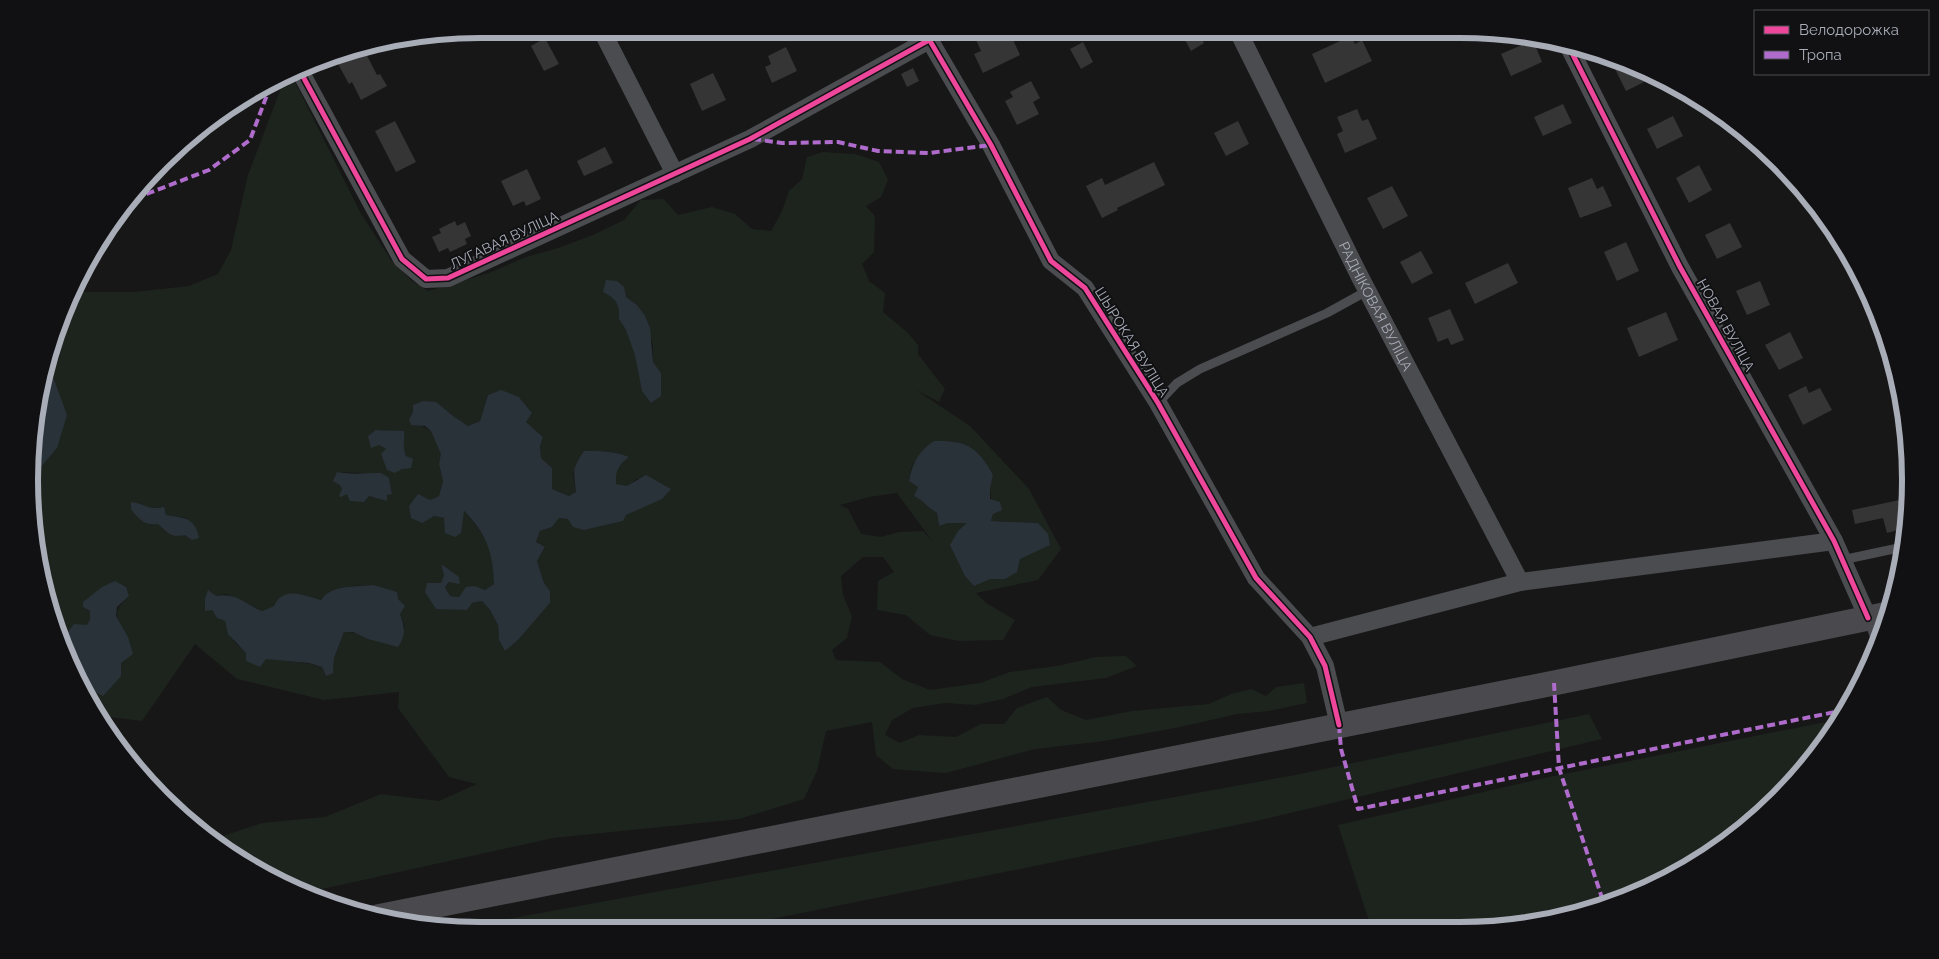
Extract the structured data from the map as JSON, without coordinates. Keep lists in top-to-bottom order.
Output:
{
  "streets": {
    "street": [
      "ЛУГАВАЯ ВУЛІЦА",
      "РАДНІКОВАЯ ВУЛІЦА",
      "НОВАЯ ВУЛІЦА",
      "ШЫРОКАЯ ВУЛІЦА"
    ]
  },
  "legend": ["Велодорожка", "Тропа"]
}
